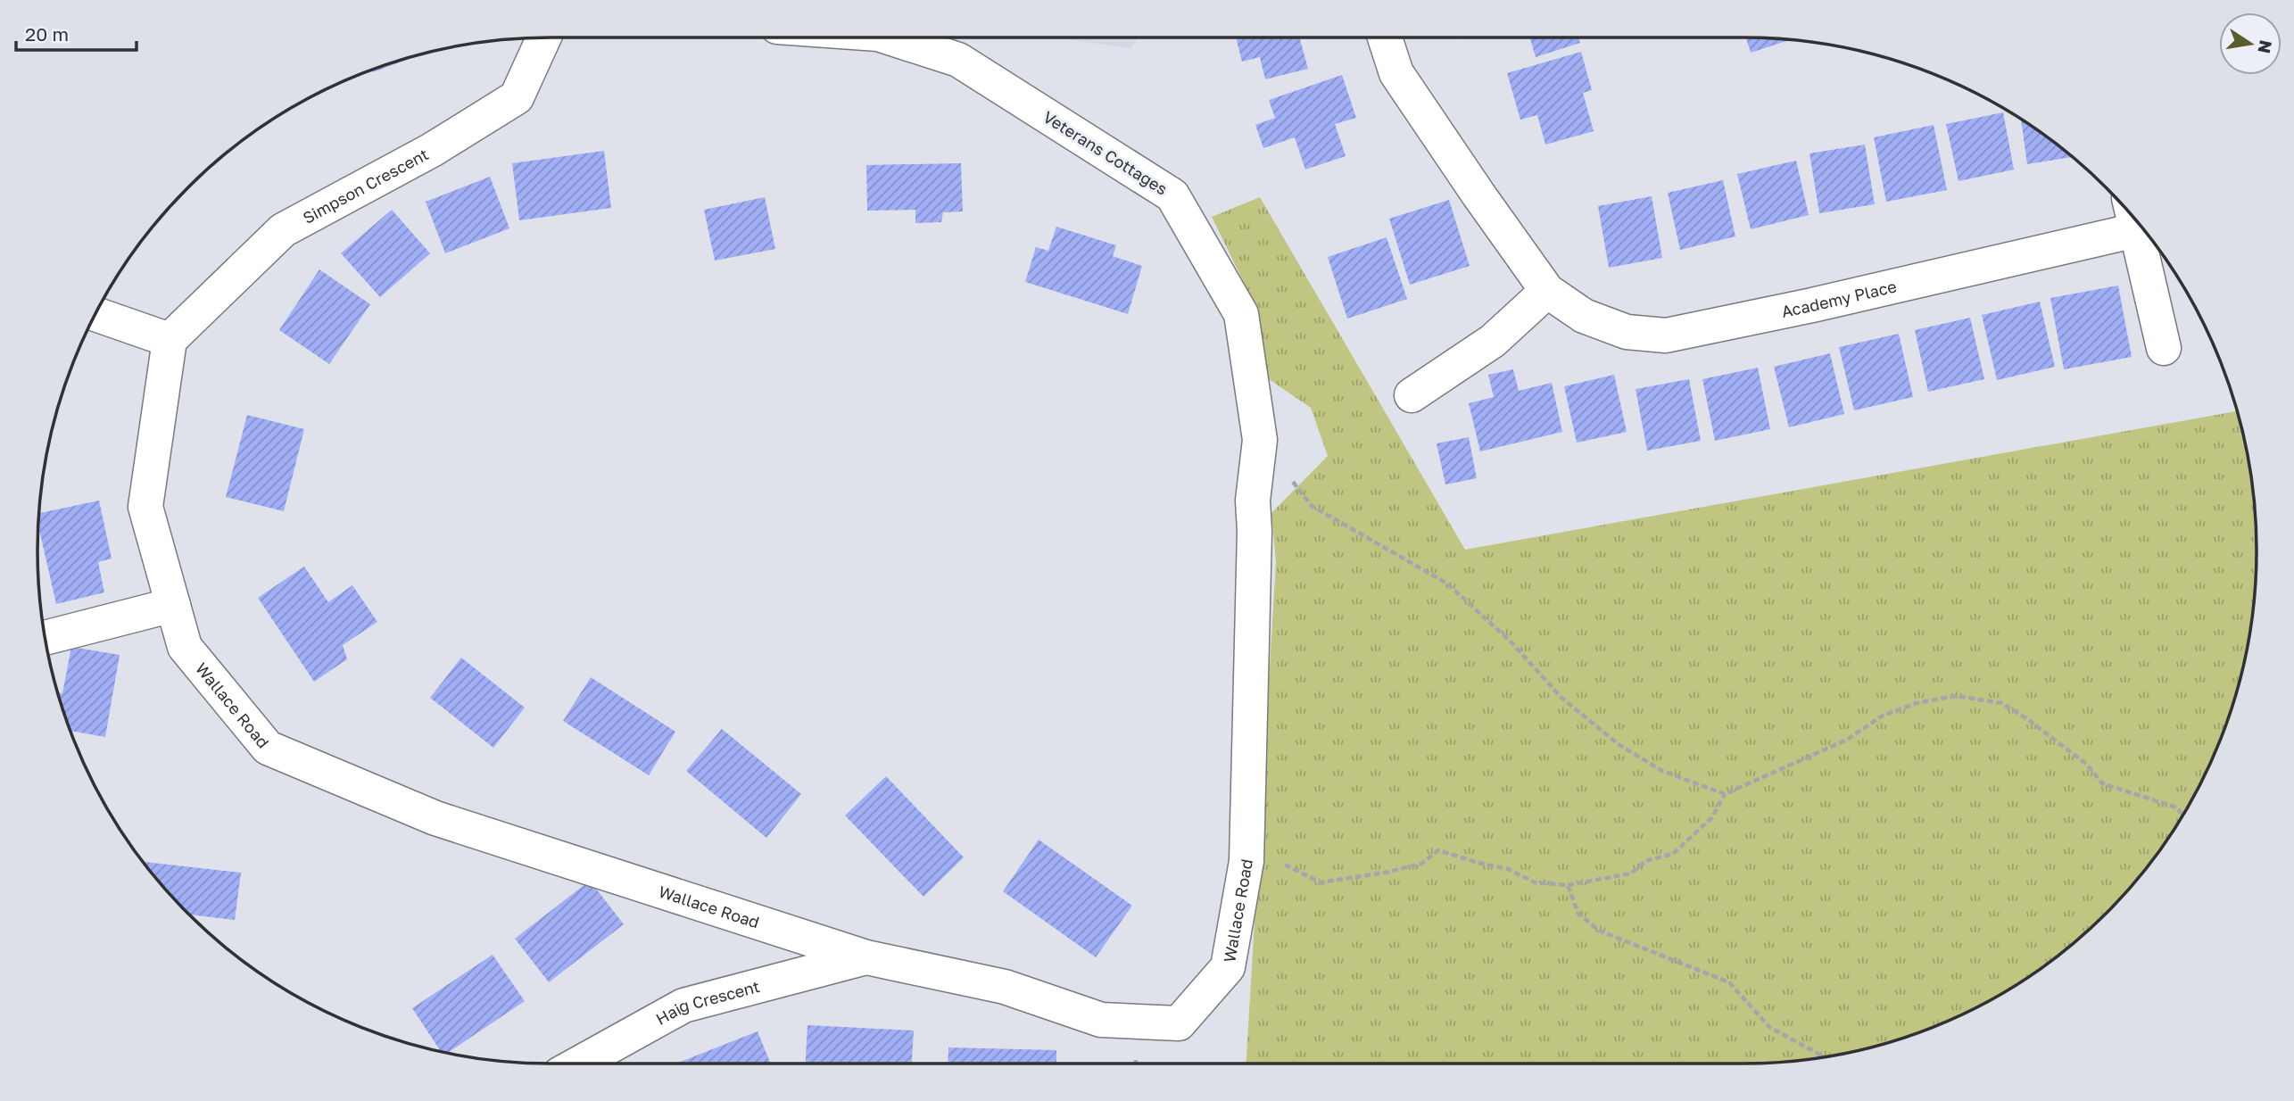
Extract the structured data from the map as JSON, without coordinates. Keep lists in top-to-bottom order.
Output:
{
  "streets": {
    "street": [
      "Veterans Cottages",
      "Simpson Crescent",
      "Academy Place",
      "Wallace Road",
      "Haig Crescent"
    ]
  },
  "crossings": [
    ["Veterans Cottages", "Wallace Road"],
    ["Simpson Crescent", "Wallace Road"],
    ["Wallace Road", "Haig Crescent"]
  ],
  "scale_bar": "20 m",
  "north": "right"
}
